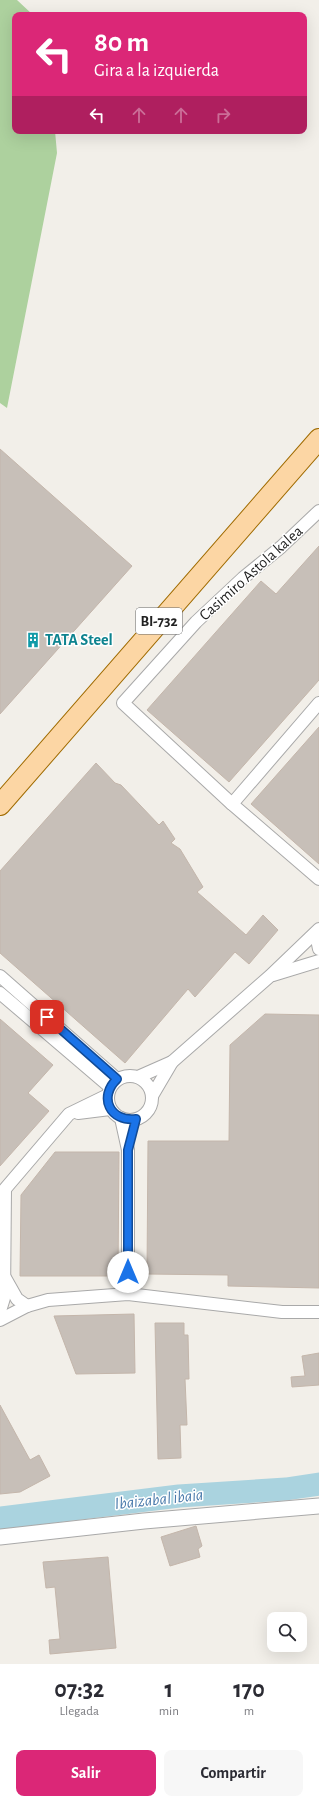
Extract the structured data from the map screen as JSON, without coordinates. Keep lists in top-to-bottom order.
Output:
{
  "streets": {
    "main road": ["BI-732"],
    "street": ["Casimiro Astola kalea"]
  },
  "water": ["Ibaizabal ibaia"],
  "places": {
    "building": ["TATA Steel"]
  },
  "page": {
    "turn": ["80 m", "Gira a la izquierda"],
    "eta": [
      "07:32",
      "Llegada",
      "1",
      "min",
      "170",
      "m"
    ],
    "buttons": ["Salir", "Compartir"]
  }
}
